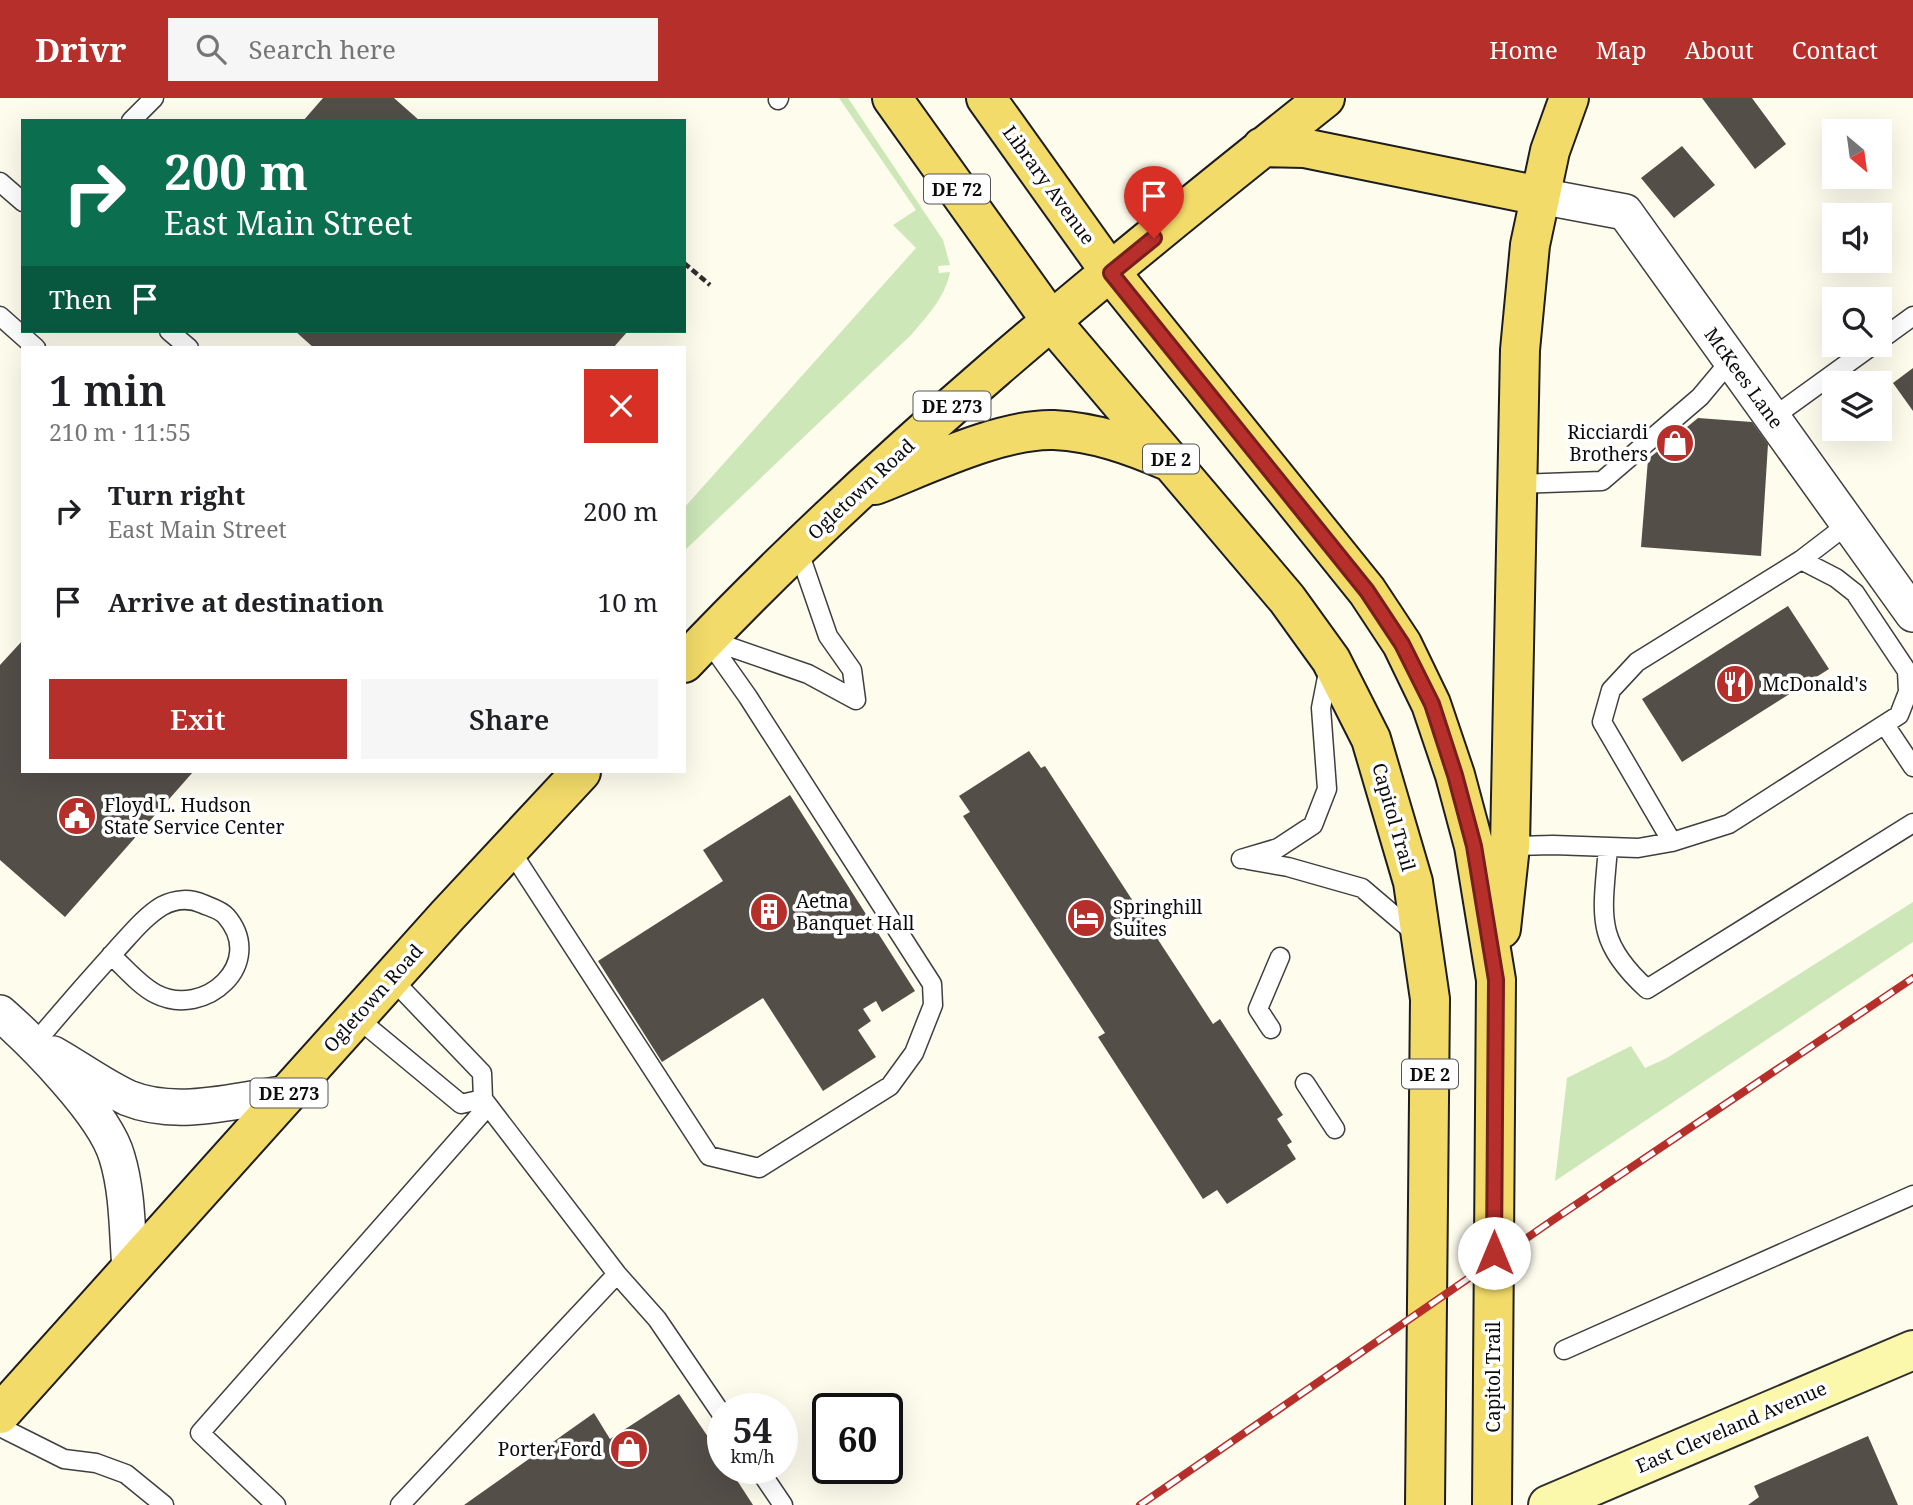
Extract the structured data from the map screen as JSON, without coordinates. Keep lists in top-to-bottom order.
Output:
{
  "streets": {
    "main road": [
      "Library Avenue",
      "DE 72",
      "DE 273",
      "DE 2",
      "Ogletown Road",
      "Capitol Trail",
      "East Cleveland Avenue"
    ],
    "street": ["McKees Lane"]
  },
  "crossings": [
    ["Library Avenue", "DE 273"],
    ["Library Avenue", "Ogletown Road"],
    ["Library Avenue", "Capitol Trail"],
    ["DE 72", "Ogletown Road"],
    ["DE 72", "Capitol Trail"],
    ["DE 273", "Ogletown Road"],
    ["DE 273", "Capitol Trail"],
    ["Ogletown Road", "Capitol Trail"]
  ],
  "places": {
    "shop": ["Ricciardi Brothers", "Porter Ford"],
    "restaurant": ["McDonald's"],
    "public building": ["Floyd L. Hudson State Service Center"],
    "building": ["Aetna Banquet Hall"],
    "hotel": ["Springhill Suites"]
  },
  "north": "bottom right",
  "page": {
    "header": "Drivr",
    "search": "Search here",
    "nav": [
      "Home",
      "Map",
      "About",
      "Contact"
    ],
    "turn": ["200 m", "East Main Street"],
    "then": "Then",
    "heading": ["1 min", "210 m · 11:55"],
    "list": [
      {
        "name": "Turn right",
        "note": "East Main Street",
        "value": "200 m"
      },
      {
        "name": "Arrive at destination",
        "value": "10 m"
      }
    ],
    "buttons": ["Exit", "Share"],
    "speed": "54 km/h",
    "limit": "60"
  }
}
